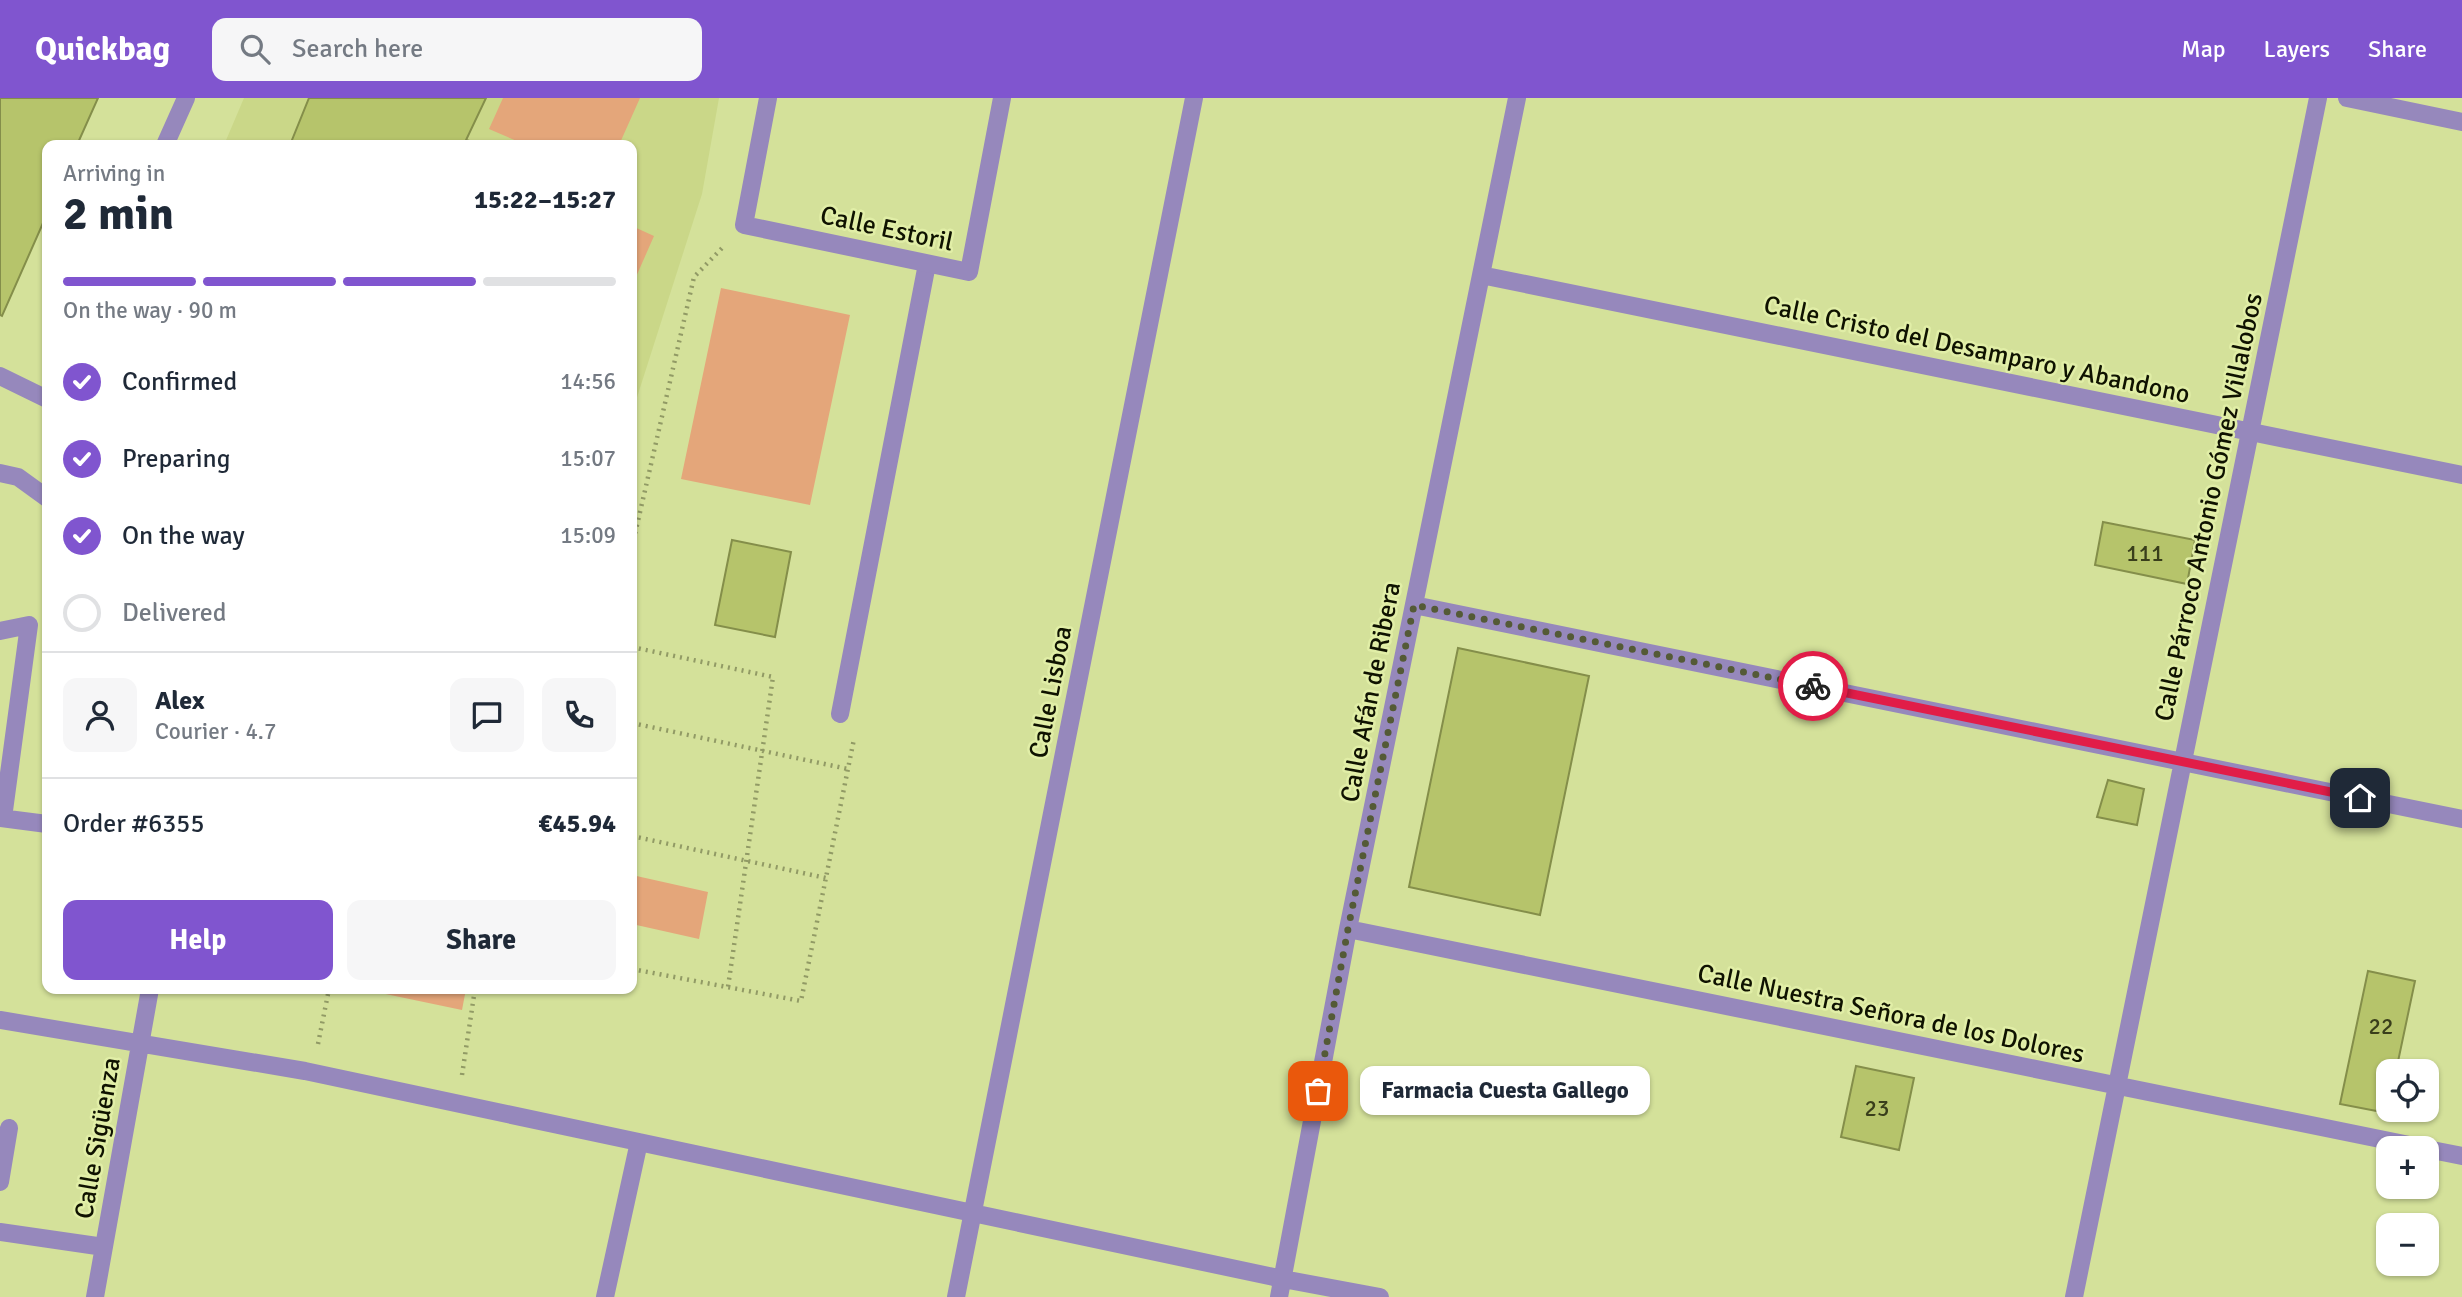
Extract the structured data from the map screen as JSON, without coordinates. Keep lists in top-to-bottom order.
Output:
{
  "streets": {
    "street": [
      "Calle Estoril",
      "Calle Cristo del Desamparo y Abandono",
      "Calle Párroco Antonio Gómez Villalobos",
      "Calle Lisboa",
      "Calle Afán de Ribera",
      "Calle Nuestra Señora de los Dolores",
      "Calle Sigüenza"
    ]
  },
  "crossings": [
    ["Calle Cristo del Desamparo y Abandono", "Calle Párroco Antonio Gómez Villalobos"],
    ["Calle Cristo del Desamparo y Abandono", "Calle Afán de Ribera"],
    ["Calle Párroco Antonio Gómez Villalobos", "Calle Nuestra Señora de los Dolores"],
    ["Calle Afán de Ribera", "Calle Nuestra Señora de los Dolores"]
  ],
  "places": ["Farmacia Cuesta Gallego"],
  "house_numbers": ["111", "22", "23"],
  "page": {
    "header": "Quickbag",
    "search": "Search here",
    "nav": ["Map", "Layers", "Share"],
    "heading": ["2 min", "Arriving in", "15:22–15:27"],
    "panel": [
      "Alex",
      "Courier · 4.7",
      "Order #6355",
      "€45.94"
    ],
    "bar": "On the way · 90 m",
    "list": [
      ["Confirmed", "14:56"],
      ["Preparing", "15:07"],
      ["On the way", "15:09"],
      "Delivered"
    ],
    "buttons": ["Help", "Share"],
    "map_buttons": ["+", "−"],
    "bubble": "Farmacia Cuesta Gallego"
  }
}
